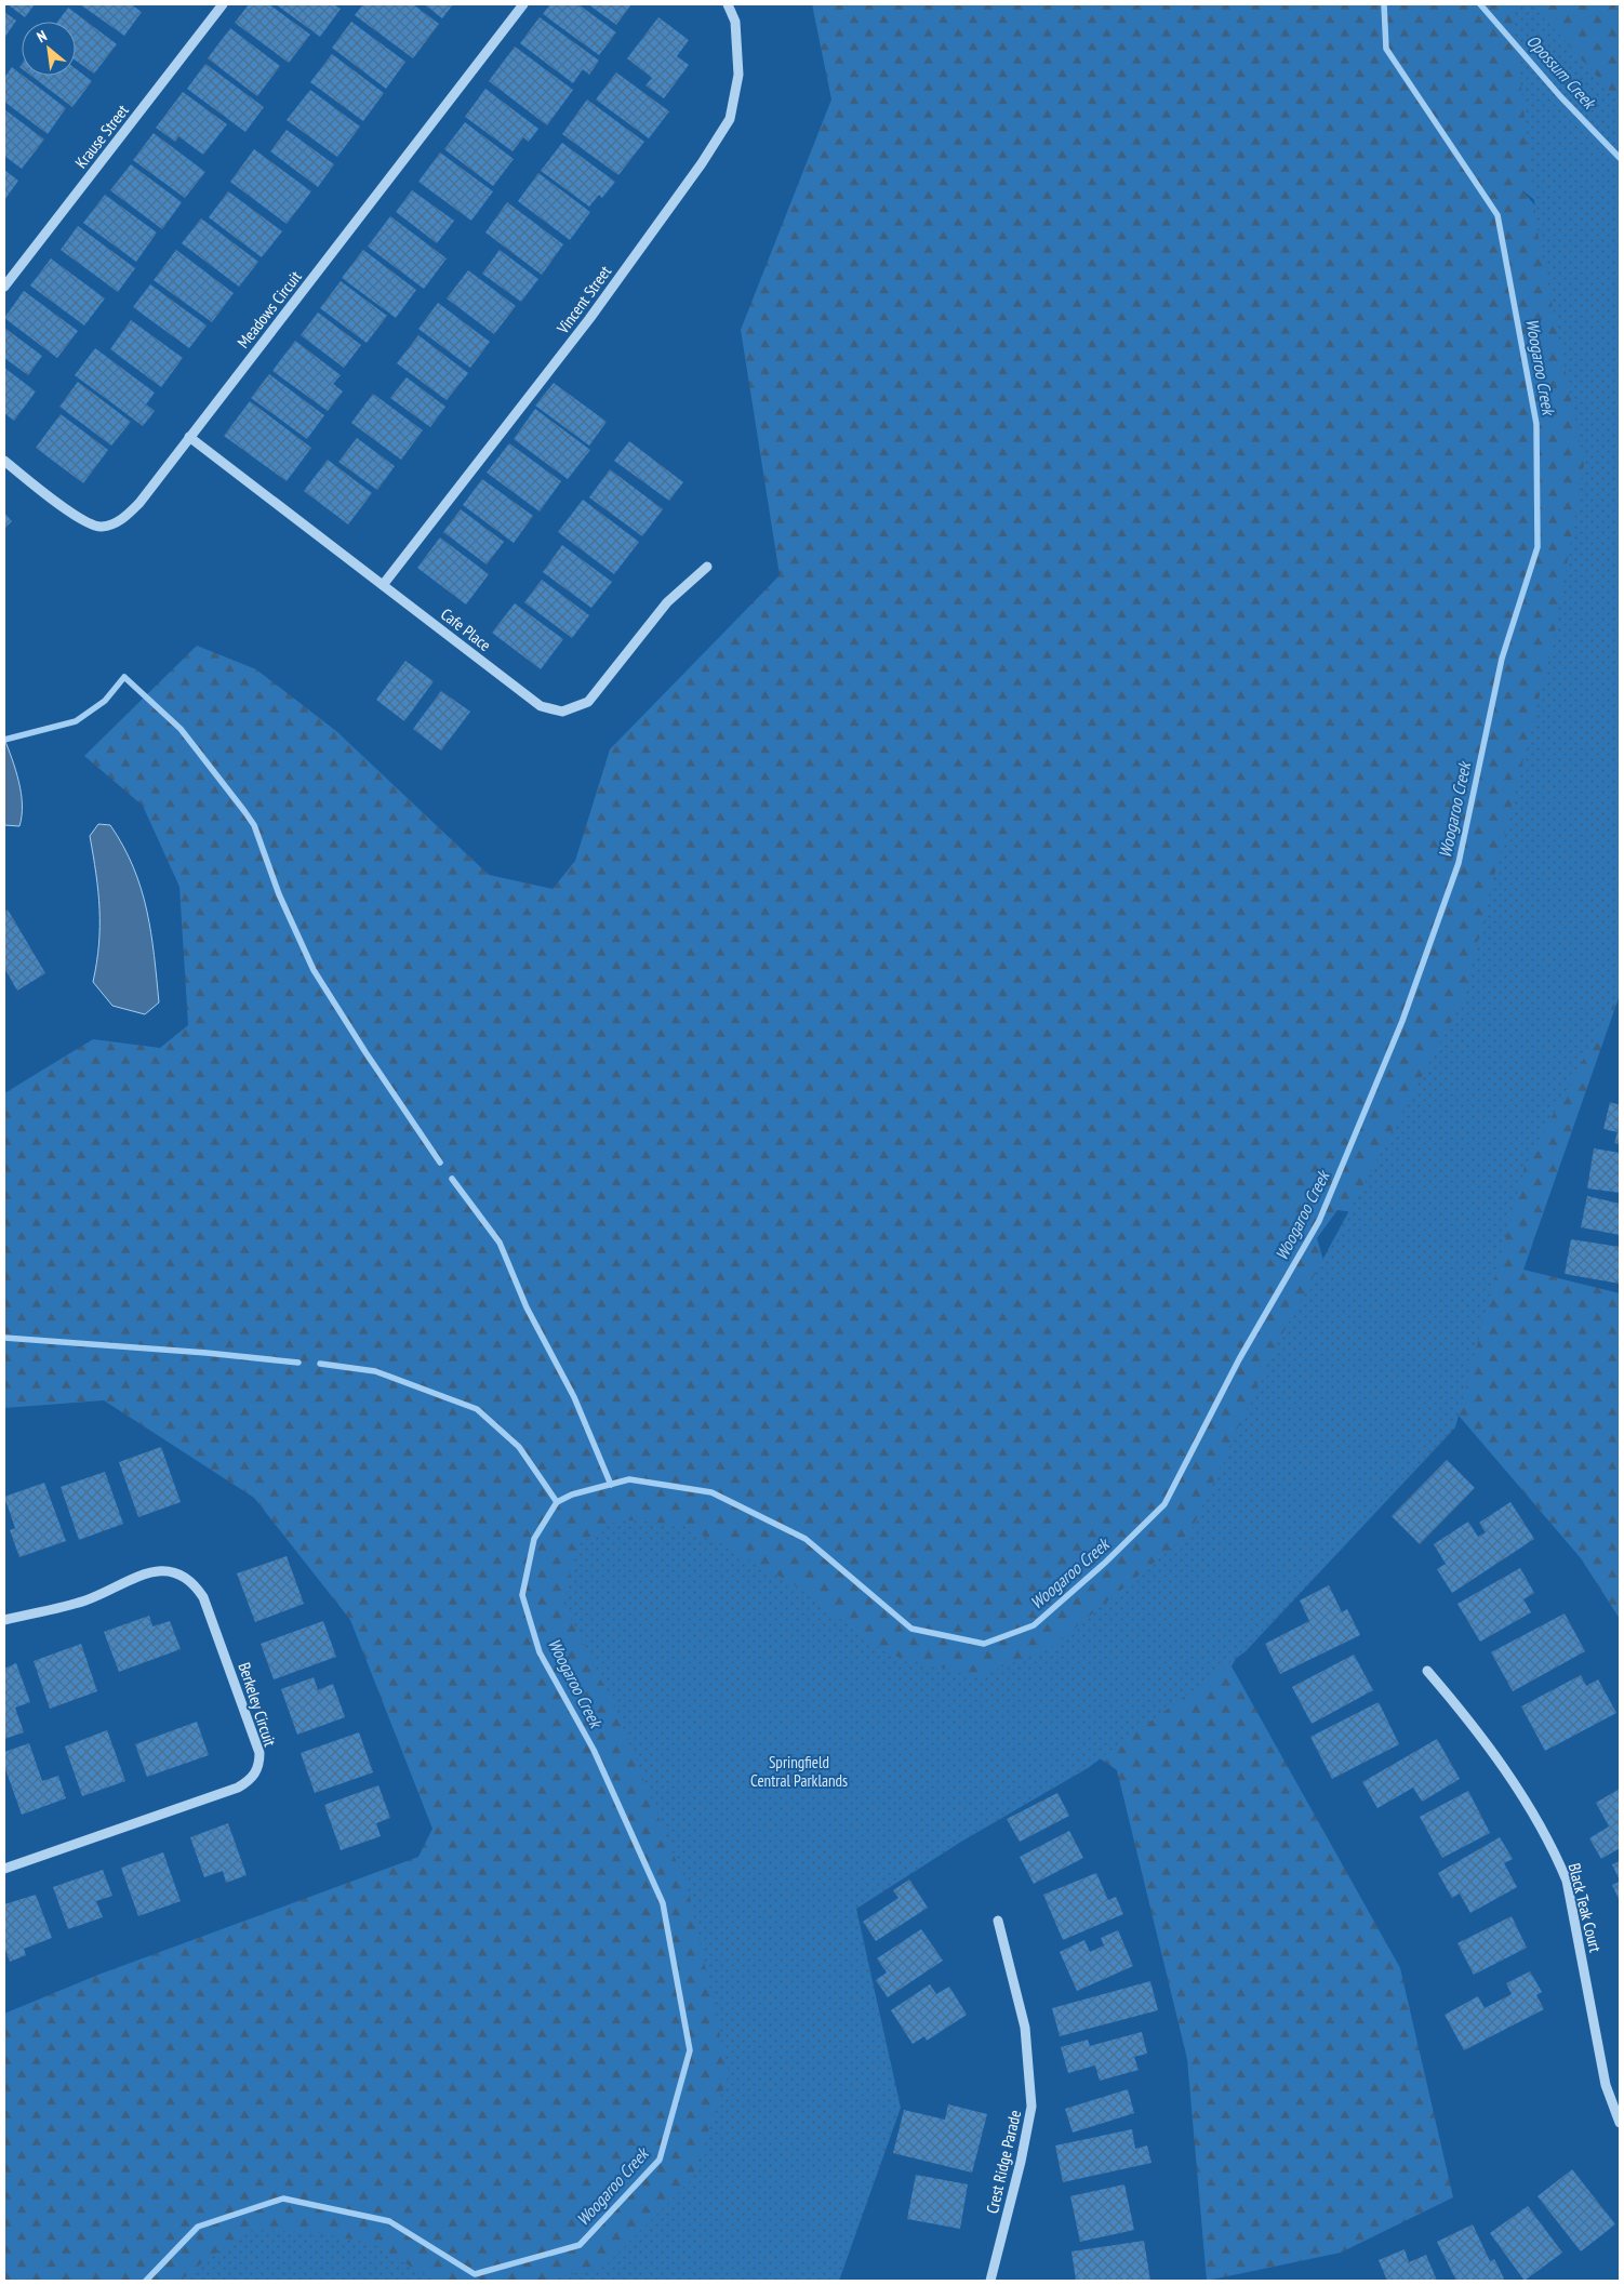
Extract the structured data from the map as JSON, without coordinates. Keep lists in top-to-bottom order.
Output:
{
  "streets": {
    "street": [
      "Krause Street",
      "Vincent Street",
      "Meadows Circuit",
      "Cafe Place",
      "Berkeley Circuit",
      "Black Teak Court",
      "Crest Ridge Parade"
    ]
  },
  "crossings": [
    ["Vincent Street", "Cafe Place"],
    ["Meadows Circuit", "Cafe Place"]
  ],
  "water": ["Opossum Creek", "Woogaroo Creek"],
  "parks": ["Springfield Central Parklands"],
  "north": "top left"
}
